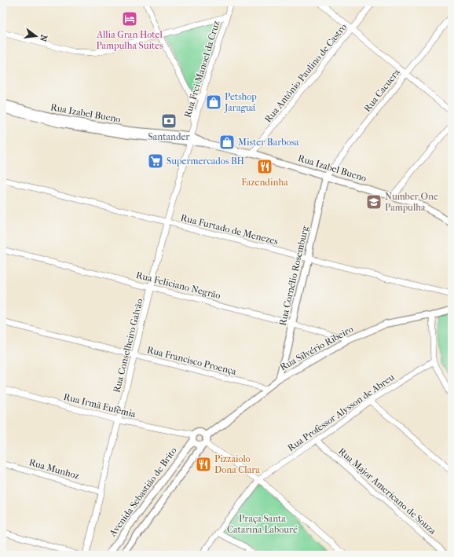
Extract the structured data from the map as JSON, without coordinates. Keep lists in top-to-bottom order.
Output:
{
  "streets": {
    "street": [
      "Rua Frei Manoel da Cruz",
      "Rua Antônio Paulino de Castro",
      "Rua Cacuera",
      "Rua Izabel Bueno",
      "Rua Furtado de Menezes",
      "Rua Cornélio Rosemburg",
      "Rua Feliciano Negrão",
      "Rua Conselheiro Galvão",
      "Rua Silvério Ribeiro",
      "Rua Francisco Proença",
      "Rua Irmã Eufêmia",
      "Rua Professor Alysson de Abreu",
      "Rua Munhoz",
      "Rua Major Americano de Souza",
      "Avenida Sebastião de Brito"
    ]
  },
  "crossings": [
    ["Rua Frei Manoel da Cruz", "Rua Izabel Bueno"],
    ["Rua Frei Manoel da Cruz", "Rua Conselheiro Galvão"],
    ["Rua Antônio Paulino de Castro", "Rua Izabel Bueno"],
    ["Rua Cacuera", "Rua Izabel Bueno"],
    ["Rua Cacuera", "Rua Cornélio Rosemburg"],
    ["Rua Izabel Bueno", "Rua Cornélio Rosemburg"],
    ["Rua Izabel Bueno", "Rua Conselheiro Galvão"],
    ["Rua Furtado de Menezes", "Rua Cornélio Rosemburg"],
    ["Rua Furtado de Menezes", "Rua Conselheiro Galvão"],
    ["Rua Cornélio Rosemburg", "Rua Feliciano Negrão"],
    ["Rua Cornélio Rosemburg", "Rua Silvério Ribeiro"],
    ["Rua Feliciano Negrão", "Rua Conselheiro Galvão"],
    ["Rua Feliciano Negrão", "Rua Silvério Ribeiro"],
    ["Rua Conselheiro Galvão", "Rua Francisco Proença"],
    ["Rua Conselheiro Galvão", "Rua Irmã Eufêmia"],
    ["Rua Conselheiro Galvão", "Rua Munhoz"],
    ["Rua Silvério Ribeiro", "Rua Francisco Proença"],
    ["Rua Silvério Ribeiro", "Rua Irmã Eufêmia"],
    ["Rua Silvério Ribeiro", "Avenida Sebastião de Brito"],
    ["Rua Irmã Eufêmia", "Avenida Sebastião de Brito"],
    ["Rua Professor Alysson de Abreu", "Rua Major Americano de Souza"]
  ],
  "parks": ["Praça Santa Catarina Labouré"],
  "places": {
    "hotel": ["Allia Gran Hotel Pampulha Suites"],
    "shop": ["Petshop Jaraguá", "Mister Barbosa"],
    "bank": ["Santander"],
    "supermarket": ["Supermercados BH"],
    "restaurant": ["Fazendinha", "Pizzaiolo Dona Clara"],
    "school or university": ["Number One Pampulha"]
  },
  "north": "right"
}
